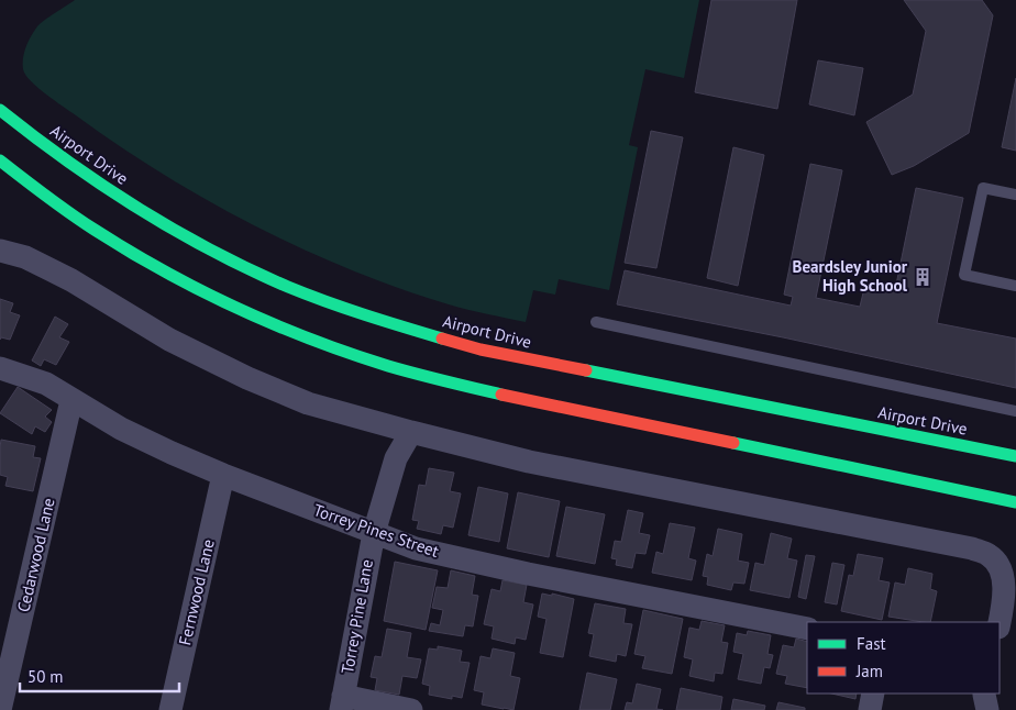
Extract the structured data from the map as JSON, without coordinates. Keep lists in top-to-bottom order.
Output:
{
  "streets": {
    "main road": ["Airport Drive"],
    "street": [
      "Torrey Pines Street",
      "Cedarwood Lane",
      "Fernwood Lane",
      "Torrey Pine Lane"
    ]
  },
  "crossings": [
    ["Torrey Pines Street", "Cedarwood Lane"],
    ["Torrey Pines Street", "Fernwood Lane"],
    ["Torrey Pines Street", "Torrey Pine Lane"]
  ],
  "places": {
    "building": ["Beardsley Junior High School"]
  },
  "legend": ["Fast", "Jam"],
  "scale_bar": "50 m"
}
